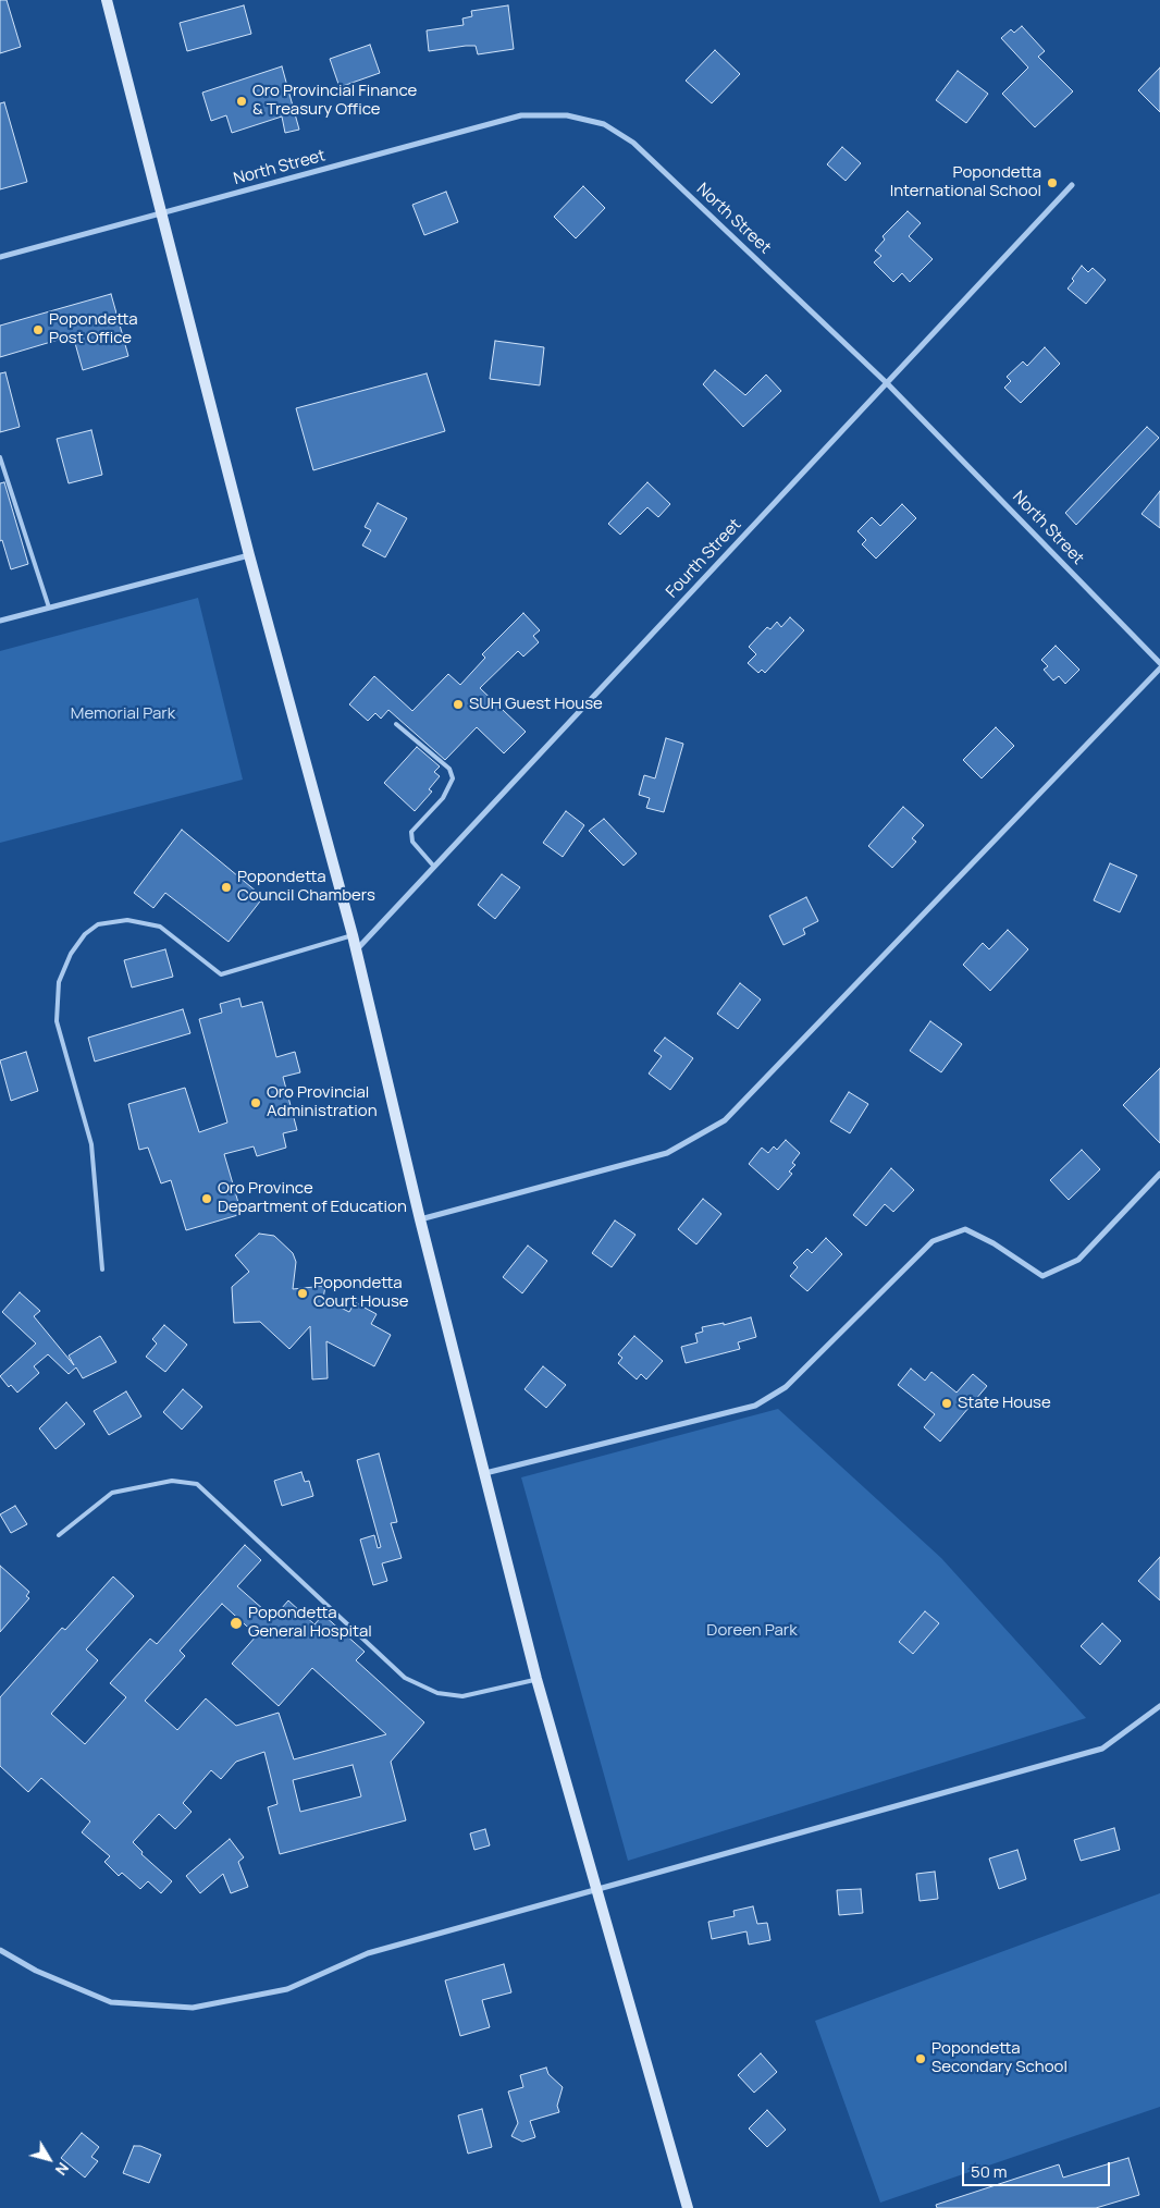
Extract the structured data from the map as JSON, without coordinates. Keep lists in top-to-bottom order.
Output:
{
  "streets": {
    "street": ["North Street", "Fourth Street"]
  },
  "crossings": [
    ["North Street", "Fourth Street"]
  ],
  "parks": ["Memorial Park", "Doreen Park"],
  "places": [
    "Oro Provincial Finance & Treasury Office",
    "Popondetta International School",
    "Popondetta Post Office",
    "SUH Guest House",
    "Popondetta Council Chambers",
    "Oro Provincial Administration",
    "Oro Province Department of Education",
    "Popondetta Court House",
    "State House",
    "Popondetta General Hospital",
    "Popondetta Secondary School"
  ],
  "scale_bar": "50 m",
  "north": "bottom right"
}
